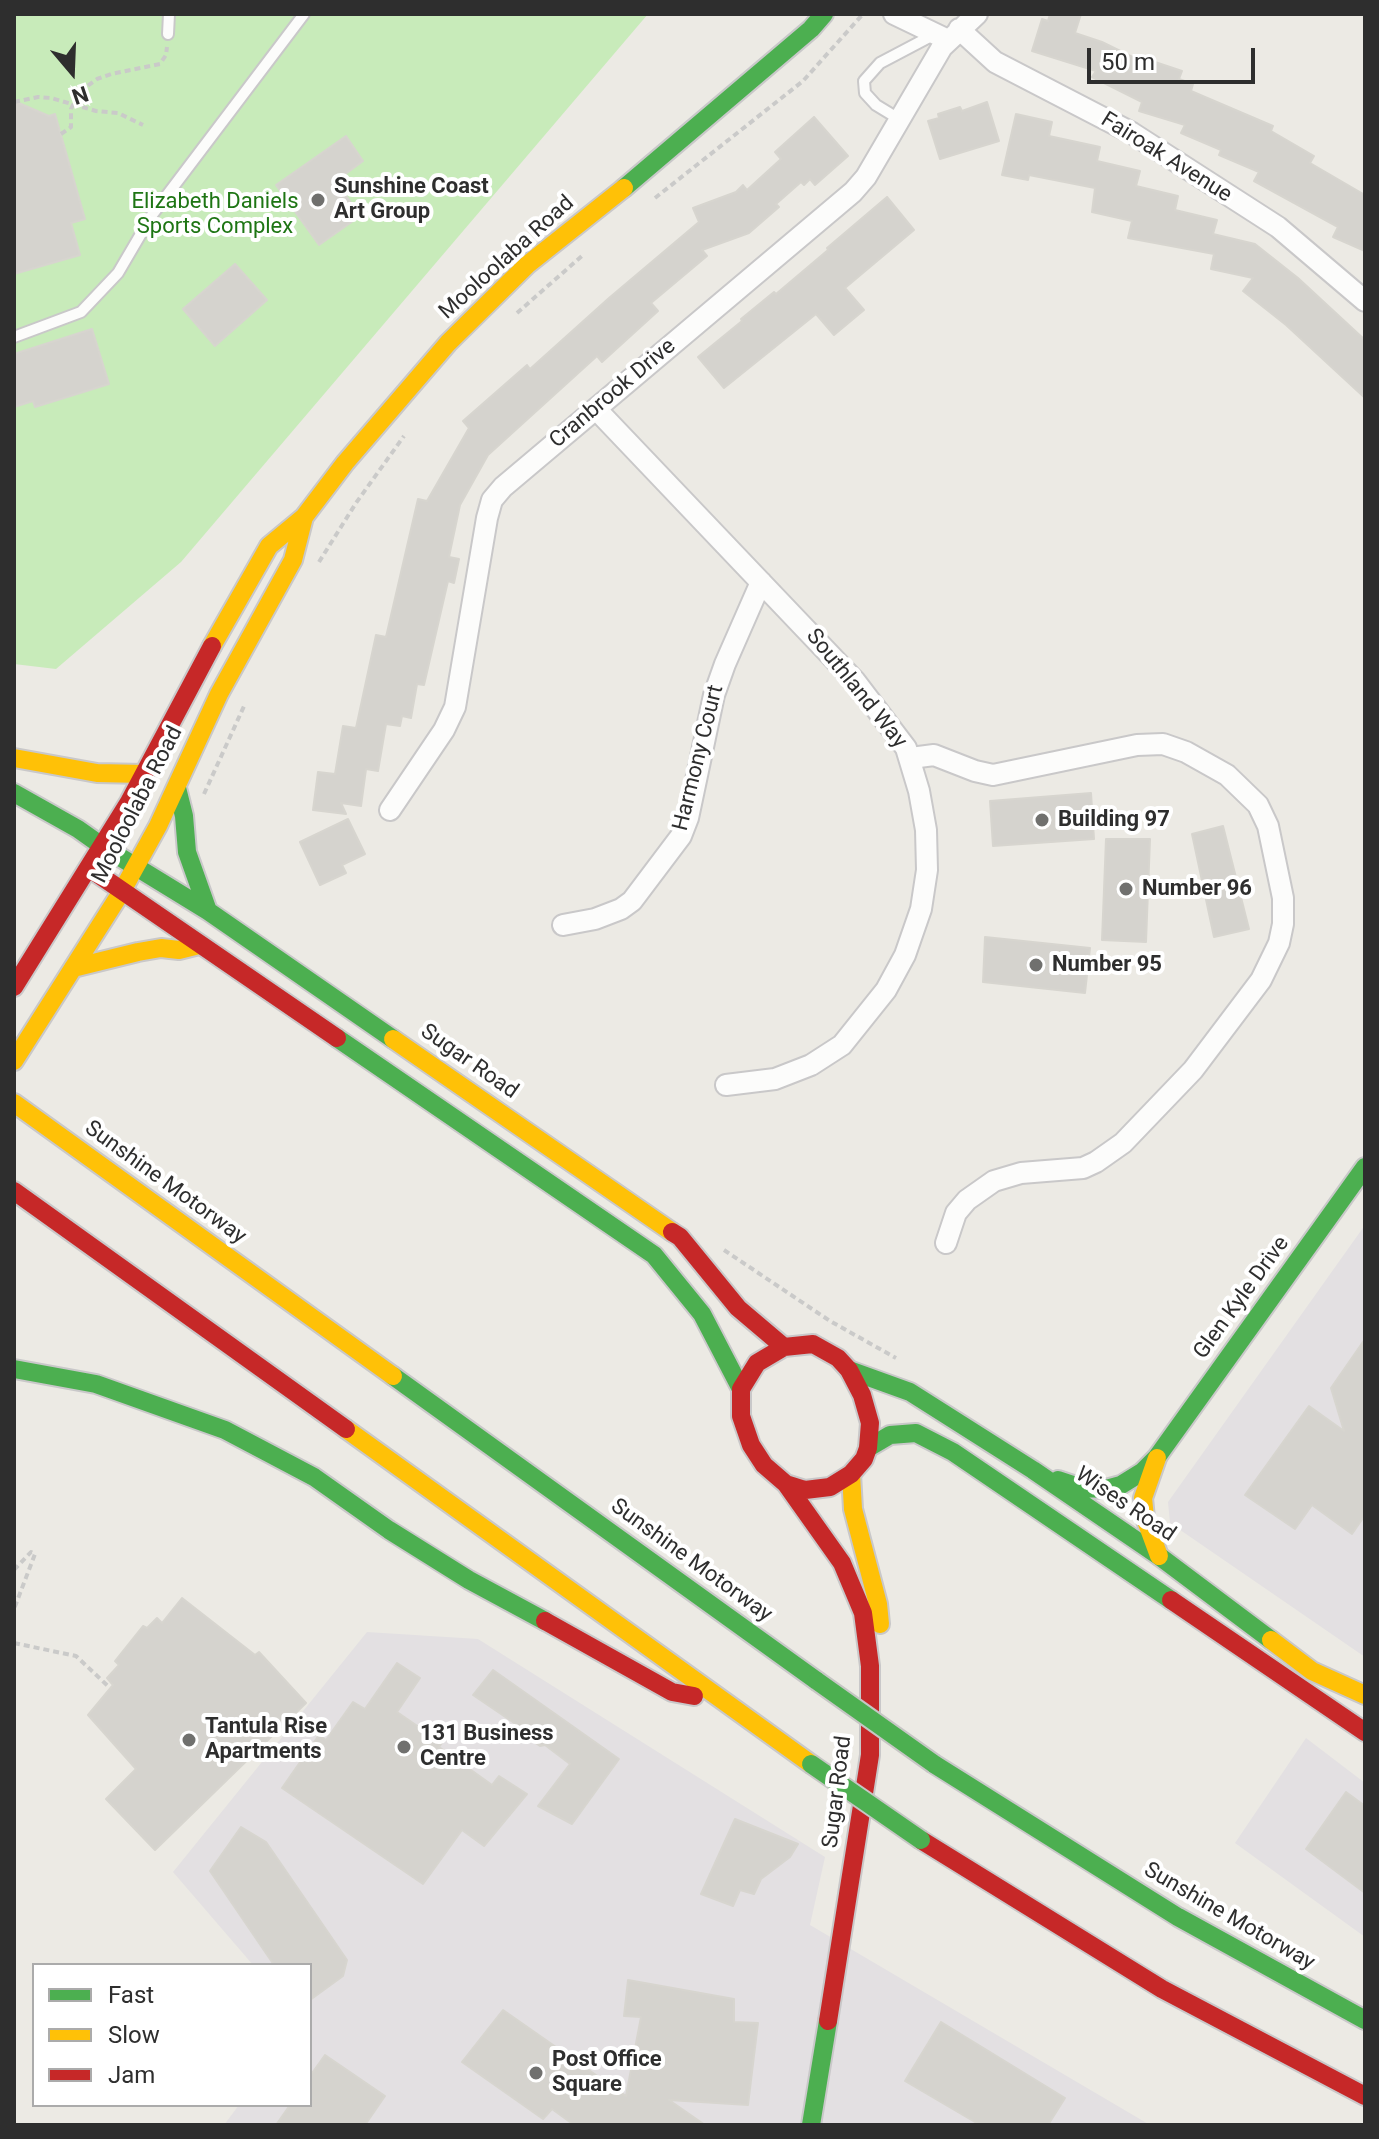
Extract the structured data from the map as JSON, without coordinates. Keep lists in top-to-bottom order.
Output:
{
  "streets": {
    "main road": [
      "Mooloolaba Road",
      "Sugar Road",
      "Sunshine Motorway",
      "Glen Kyle Drive",
      "Wises Road"
    ],
    "street": [
      "Fairoak Avenue",
      "Cranbrook Drive",
      "Southland Way",
      "Harmony Court"
    ]
  },
  "crossings": [
    ["Fairoak Avenue", "Cranbrook Drive"],
    ["Mooloolaba Road", "Sugar Road"],
    ["Cranbrook Drive", "Southland Way"],
    ["Southland Way", "Harmony Court"],
    ["Sugar Road", "Wises Road"]
  ],
  "parks": ["Elizabeth Daniels Sports Complex"],
  "places": [
    "Sunshine Coast Art Group",
    "Building 97",
    "Number 96",
    "Number 95",
    "Tantula Rise Apartments",
    "131 Business Centre",
    "Post Office Square"
  ],
  "legend": ["Fast", "Slow", "Jam"],
  "scale_bar": "50 m",
  "north": "bottom"
}
